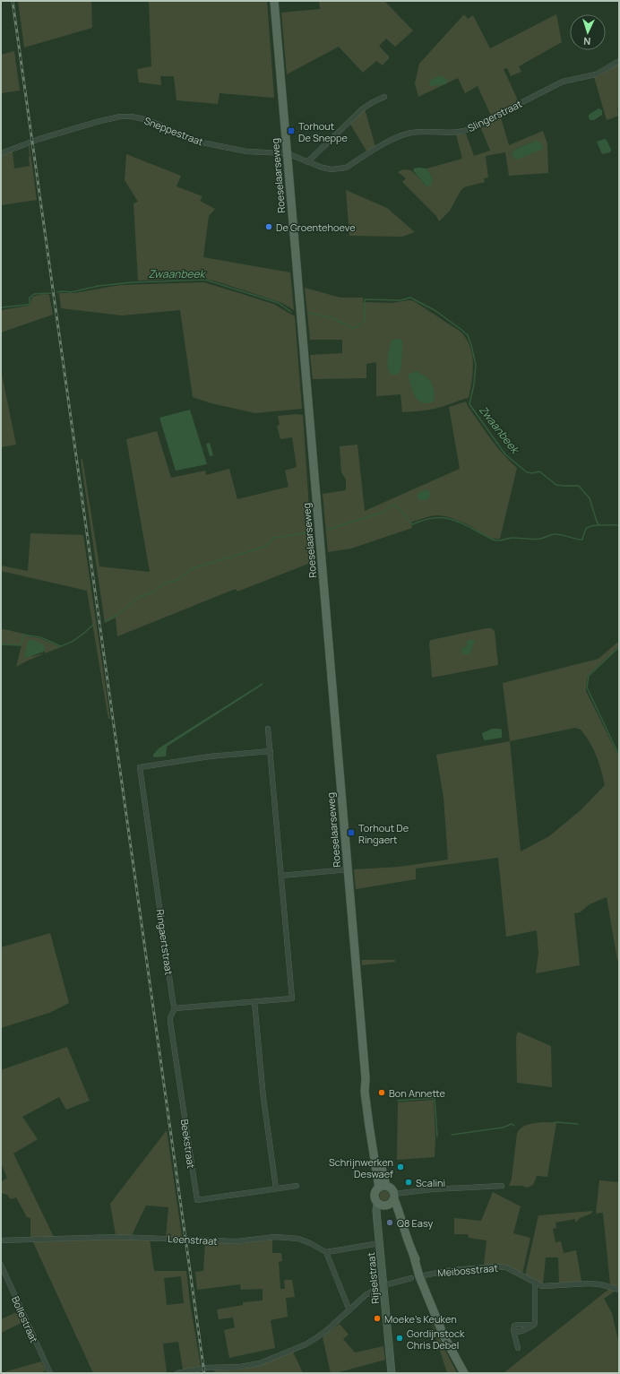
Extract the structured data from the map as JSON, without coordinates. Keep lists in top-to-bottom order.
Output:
{
  "streets": {
    "main road": ["Roeselaarseweg"],
    "street": [
      "Slingerstraat",
      "Sneppestraat",
      "Ringaertstraat",
      "Beekstraat",
      "Leenstraat",
      "Meibosstraat",
      "Rijselstraat",
      "Bollestraat"
    ]
  },
  "crossings": [
    ["Slingerstraat", "Sneppestraat"],
    ["Slingerstraat", "Roeselaarseweg"],
    ["Sneppestraat", "Roeselaarseweg"],
    ["Roeselaarseweg", "Rijselstraat"],
    ["Ringaertstraat", "Beekstraat"],
    ["Meibosstraat", "Rijselstraat"]
  ],
  "water": ["Zwaanbeek"],
  "places": {
    "transit": ["Torhout De Sneppe", "Torhout De Ringaert"],
    "other": [
      "De Groentehoeve",
      "Bon Annette",
      "Schrijnwerken Deswaef",
      "Scalini",
      "Q8 Easy",
      "Moeke's Keuken",
      "Gordijnstock Chris Debel"
    ]
  },
  "north": "bottom"
}
